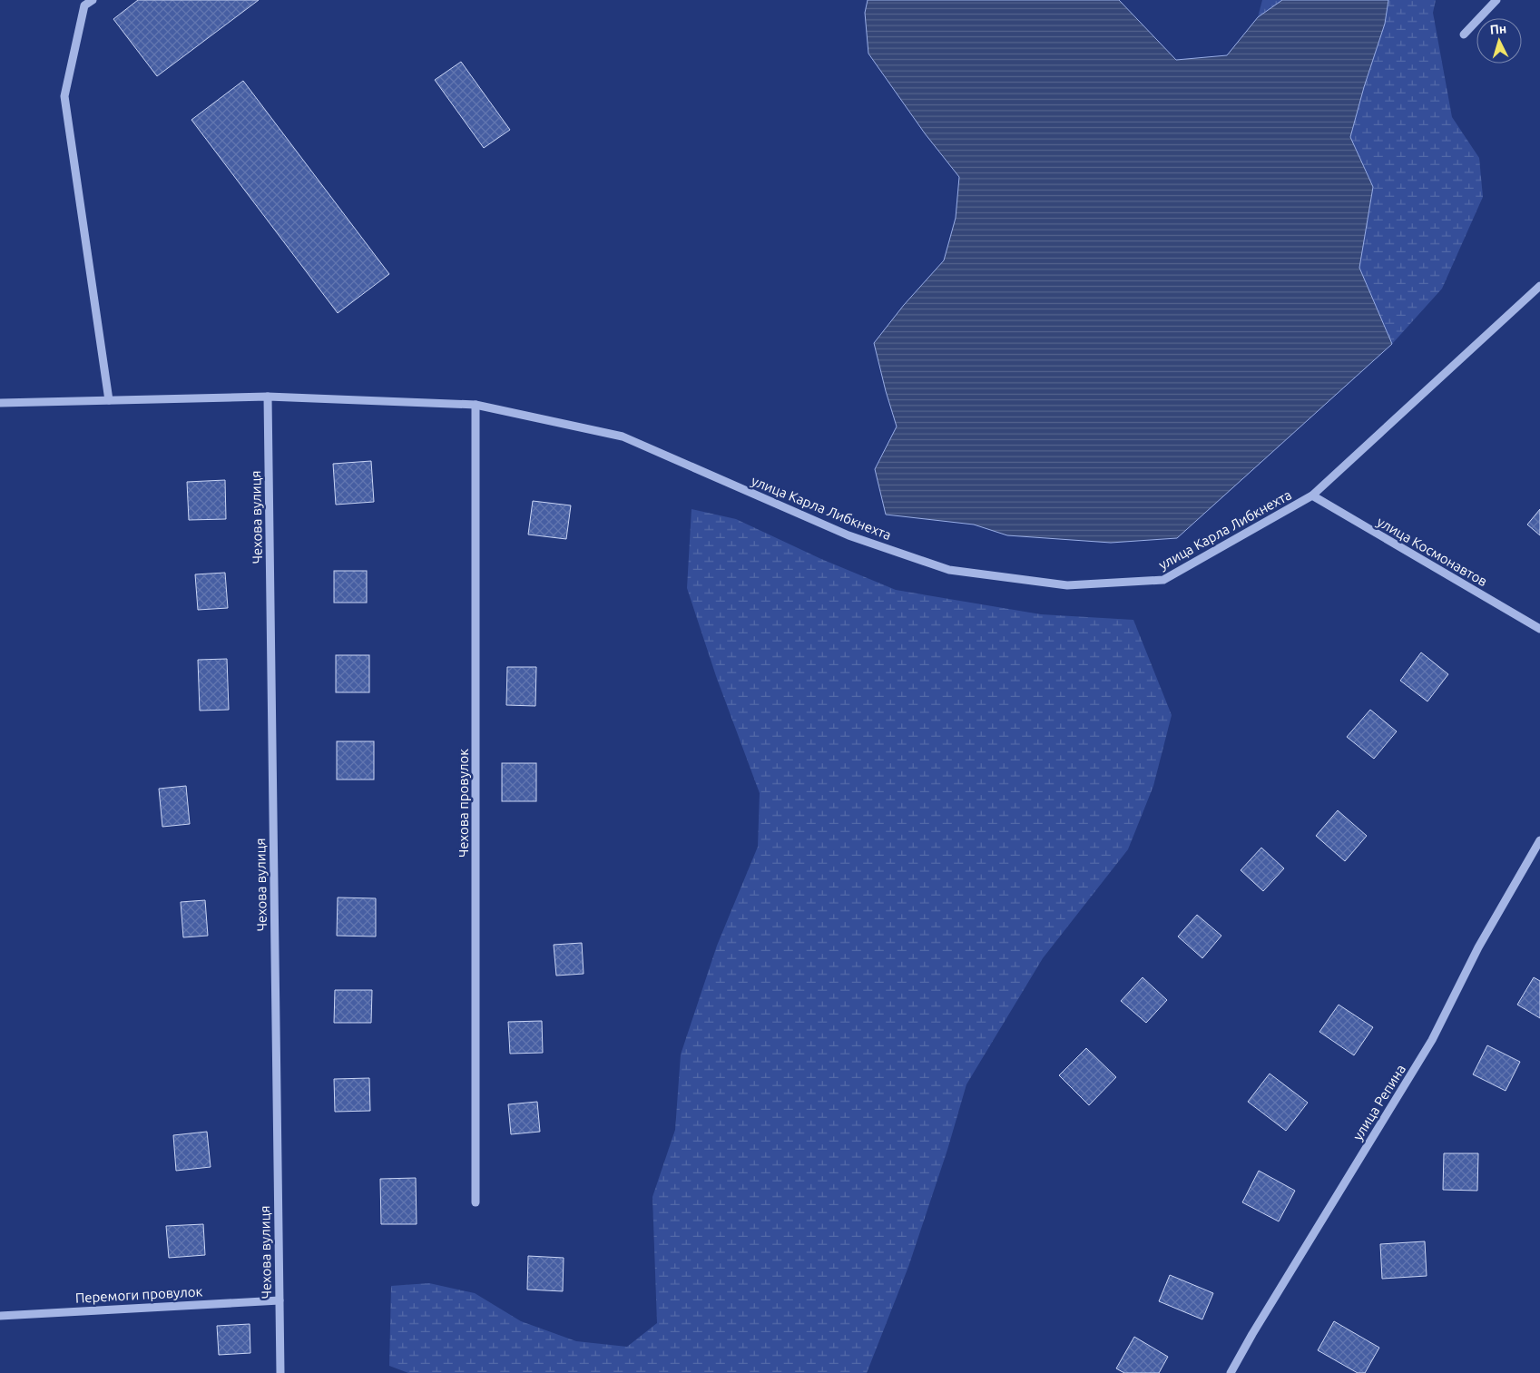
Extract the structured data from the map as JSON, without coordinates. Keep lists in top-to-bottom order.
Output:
{
  "streets": {
    "street": [
      "улица Карла Либкнехта",
      "Чехова вулиця",
      "улица Космонавтов",
      "Чехова провулок",
      "улица Репина",
      "Перемоги провулок"
    ]
  },
  "crossings": [
    ["улица Карла Либкнехта", "Чехова вулиця"],
    ["улица Карла Либкнехта", "улица Космонавтов"],
    ["улица Карла Либкнехта", "Чехова провулок"],
    ["Чехова вулиця", "Перемоги провулок"]
  ],
  "north": "top"
}
